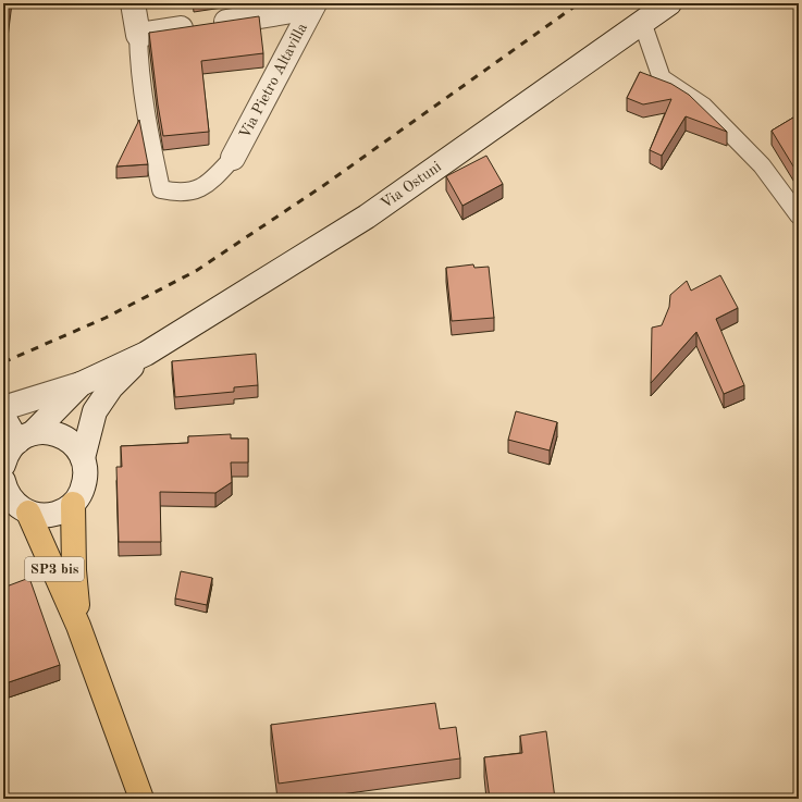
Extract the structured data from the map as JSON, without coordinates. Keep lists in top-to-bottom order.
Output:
{
  "streets": {
    "main road": ["Via Pietro Altavilla", "Via Ostuni", "SP3 bis"]
  }
}
